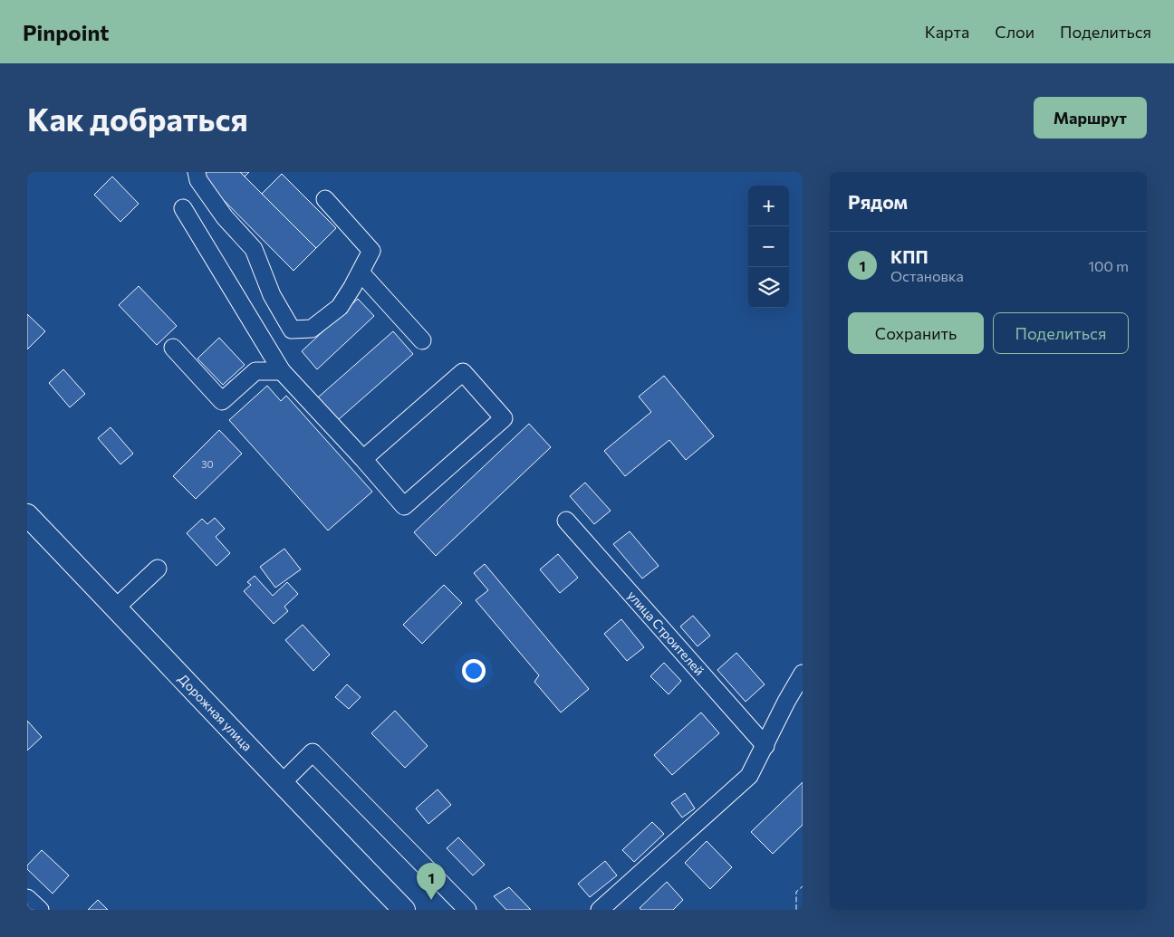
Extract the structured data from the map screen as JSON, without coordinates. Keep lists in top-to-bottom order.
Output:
{
  "streets": {
    "main road": ["Дорожная улица"],
    "street": ["улица Строителей"]
  },
  "house_numbers": ["30"],
  "page": {
    "header": "Pinpoint",
    "nav": ["Карта", "Слои", "Поделиться"],
    "buttons": [
      "Маршрут",
      ["Сохранить", "Поделиться"]
    ],
    "title": "Как добраться",
    "heading": "Рядом",
    "map_buttons": ["+", "−"],
    "list": [
      {
        "mark": "1",
        "name": "КПП",
        "note": "Остановка",
        "value": "100 m"
      }
    ],
    "pins": "1"
  }
}
